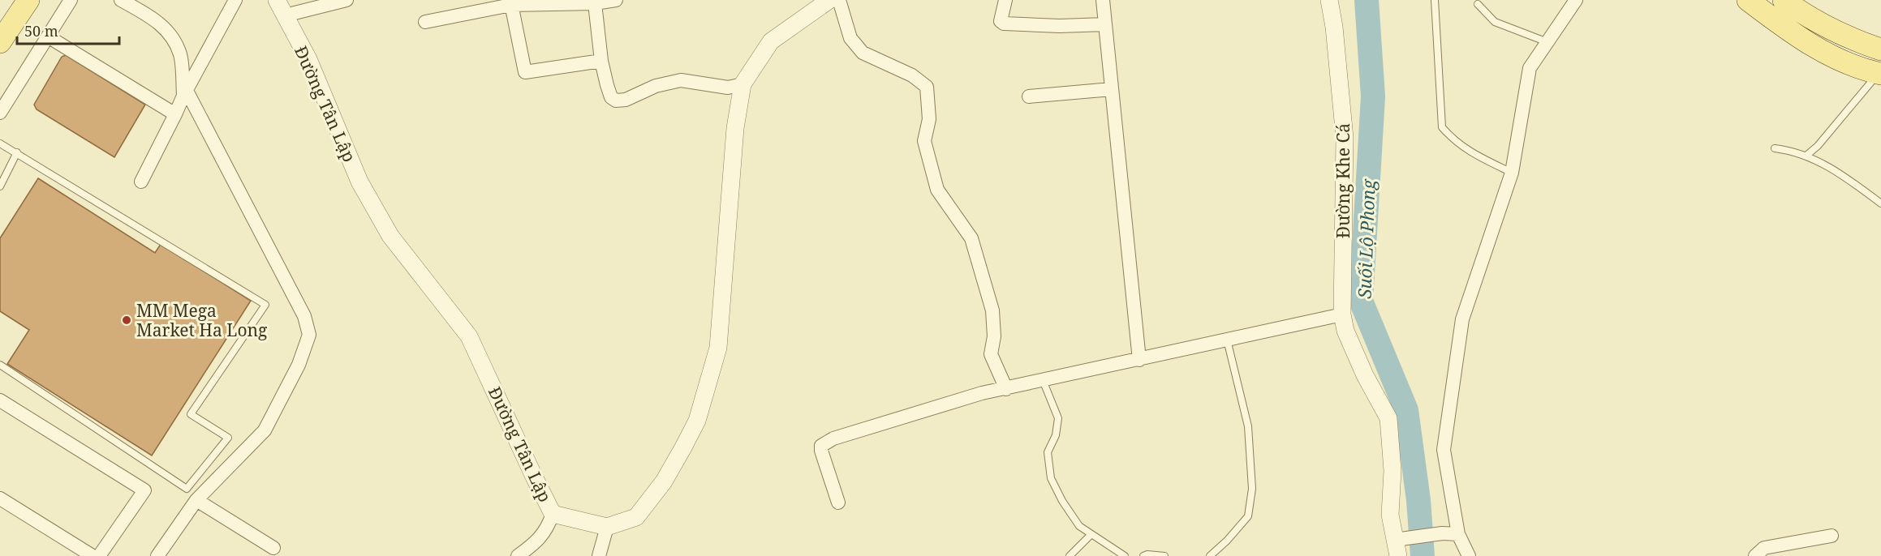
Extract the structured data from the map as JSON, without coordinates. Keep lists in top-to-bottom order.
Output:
{
  "streets": {
    "street": ["Đường Tân Lập", "Đường Khe Cá"]
  },
  "water": ["Suối Lộ Phong"],
  "places": ["MM Mega Market Ha Long"],
  "scale_bar": "50 m"
}
